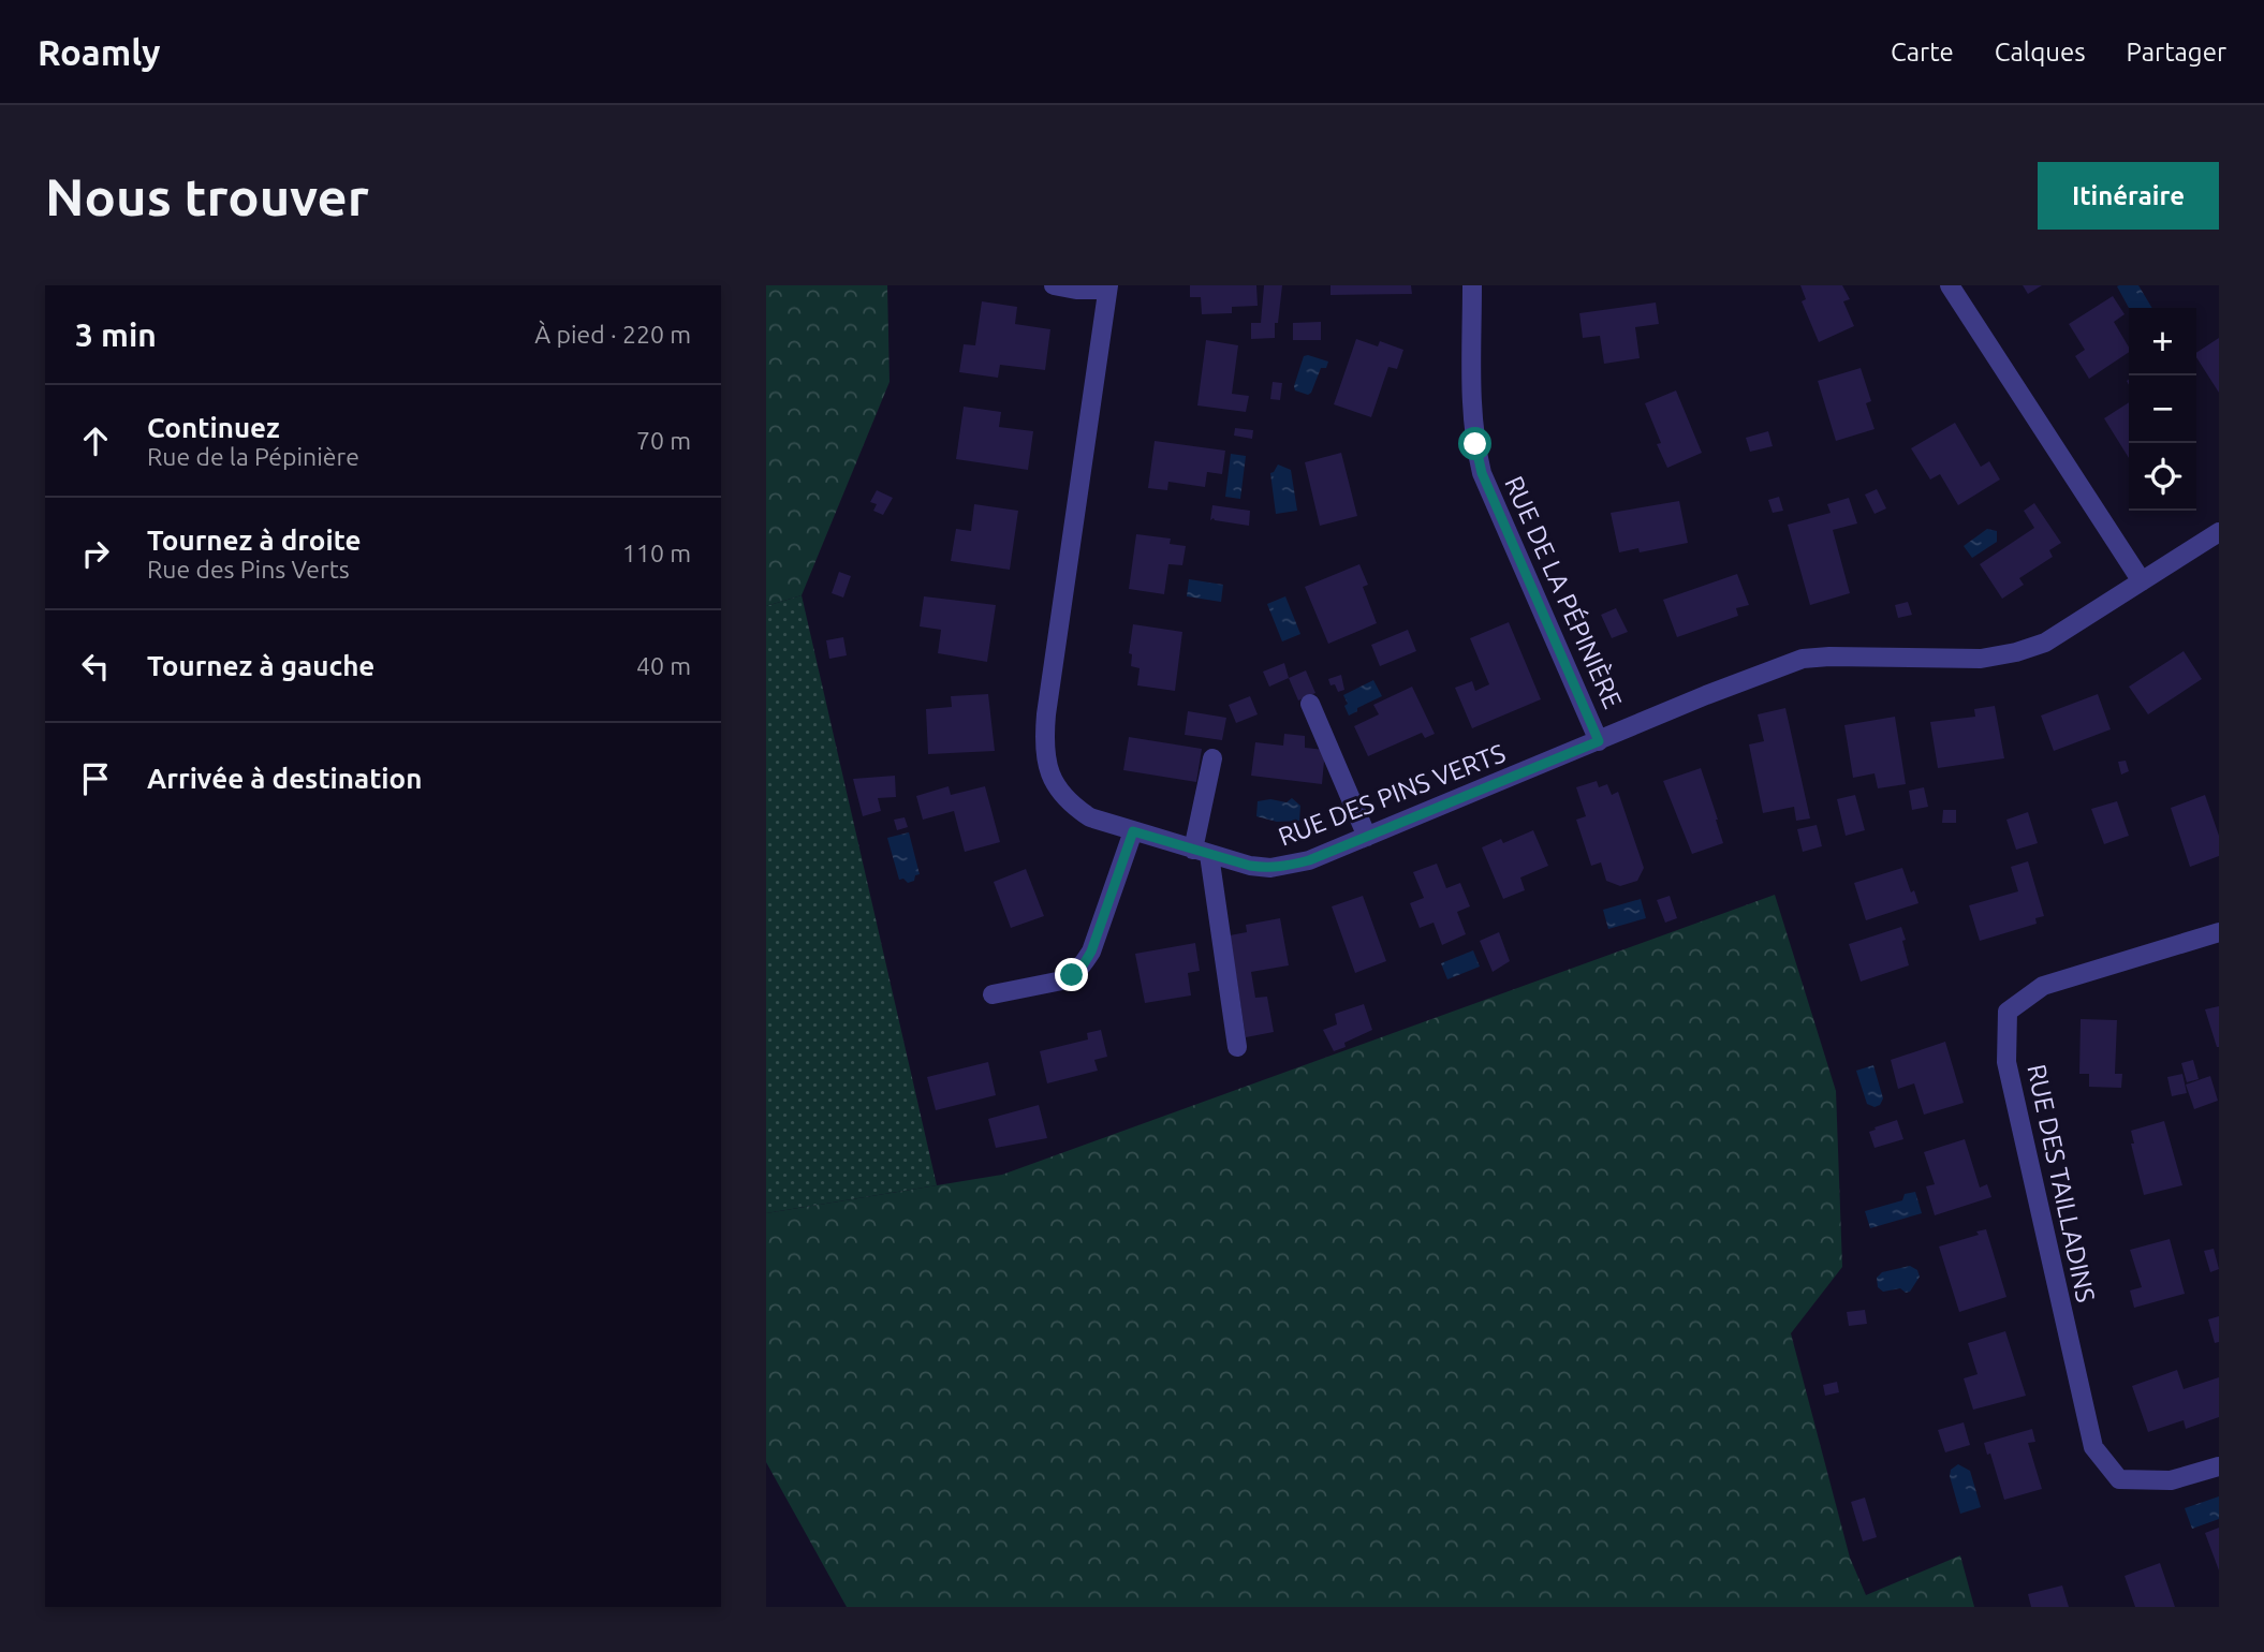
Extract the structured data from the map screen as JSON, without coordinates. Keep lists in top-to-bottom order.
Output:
{
  "streets": {
    "street": ["RUE DE LA PÉPINIÈRE", "RUE DES PINS VERTS", "RUE DES TAILLADINS"]
  },
  "crossings": [
    ["RUE DE LA PÉPINIÈRE", "RUE DES PINS VERTS"]
  ],
  "page": {
    "header": "Roamly",
    "nav": ["Carte", "Calques", "Partager"],
    "buttons": "Itinéraire",
    "title": "Nous trouver",
    "heading": ["3 min", "À pied · 220 m"],
    "map_buttons": ["+", "−"],
    "list": [
      ["Continuez", "Rue de la Pépinière", "70 m"],
      ["Tournez à droite", "Rue des Pins Verts", "110 m"],
      ["Tournez à gauche", "40 m"],
      "Arrivée à destination"
    ]
  }
}
